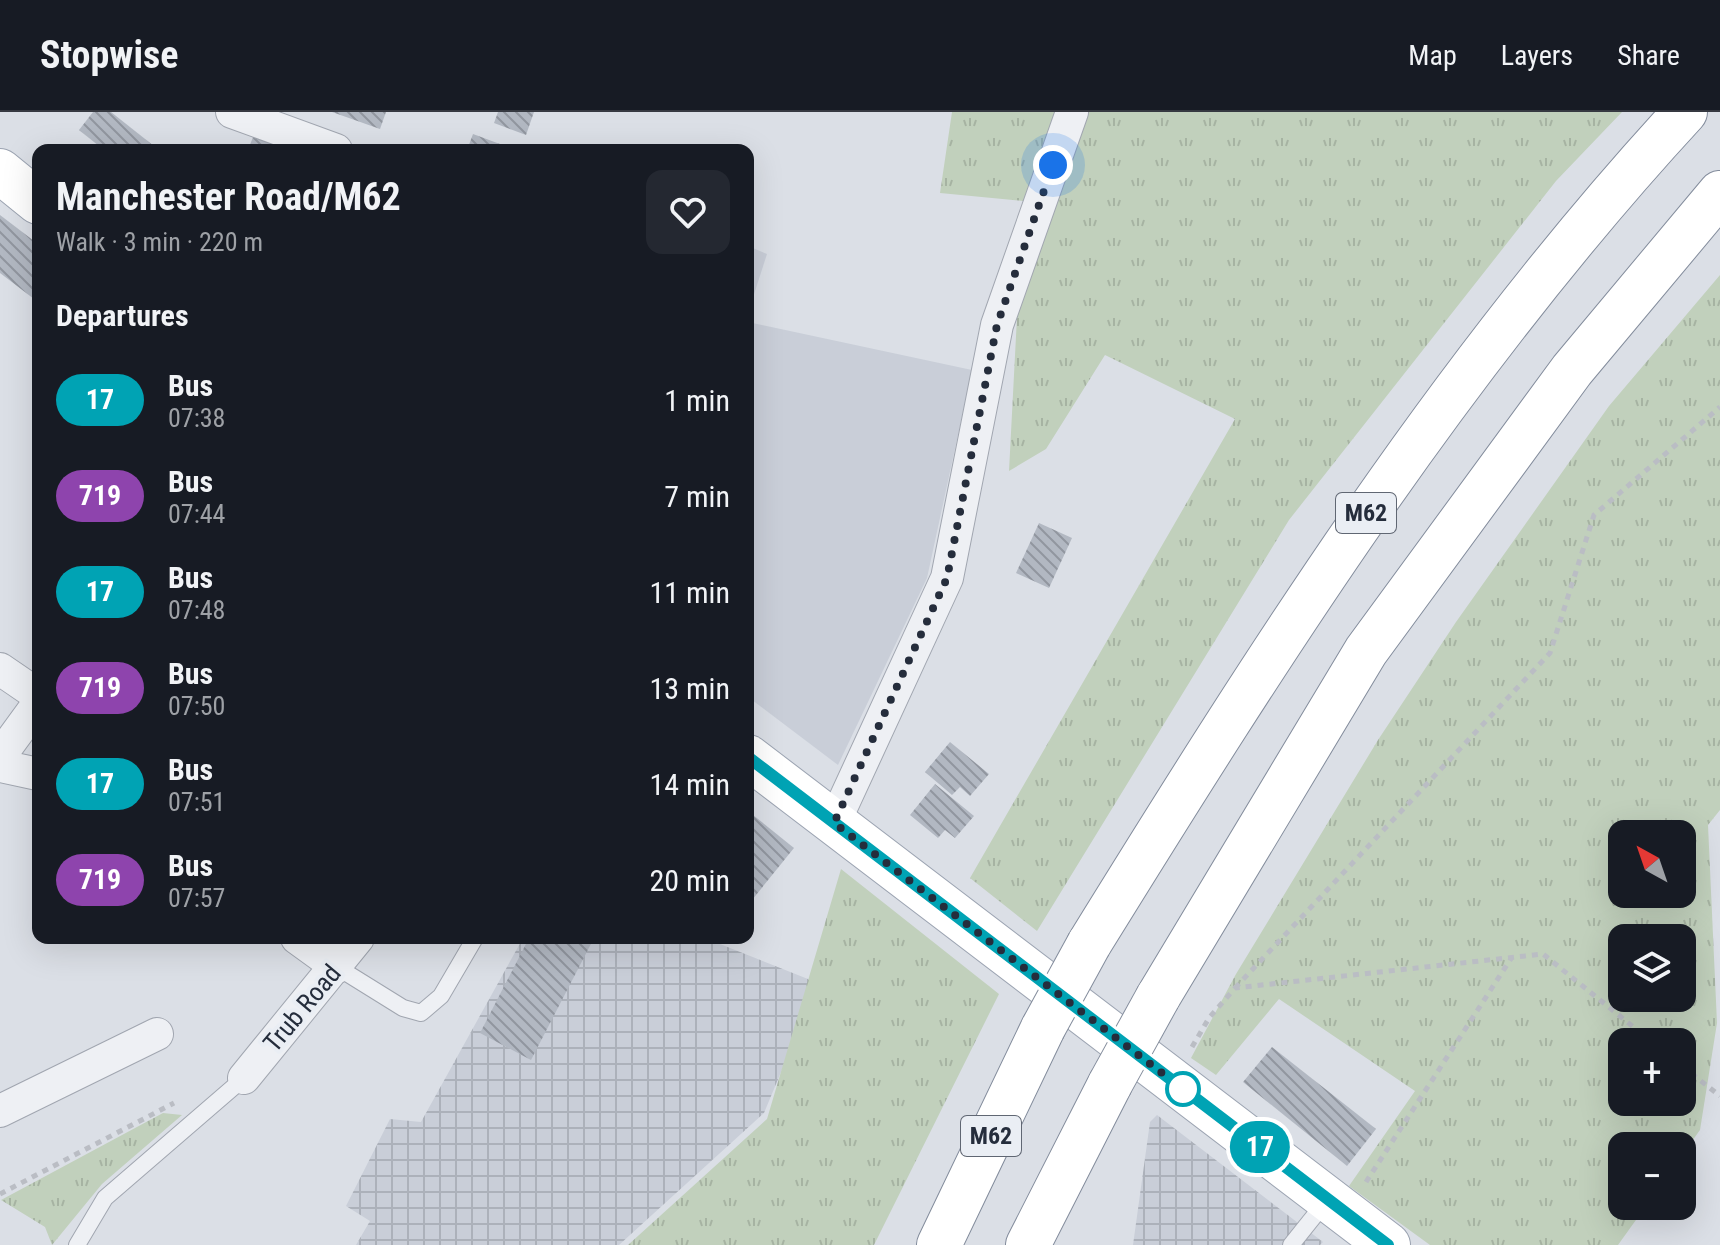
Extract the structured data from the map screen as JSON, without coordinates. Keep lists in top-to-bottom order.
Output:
{
  "streets": {
    "main road": ["M62"],
    "street": ["Trub Road"]
  },
  "lines": ["bus line 17"],
  "north": "top left",
  "page": {
    "header": "Stopwise",
    "nav": ["Map", "Layers", "Share"],
    "on_map": "17",
    "heading": [
      ["Manchester Road/M62", "Walk · 3 min · 220 m"],
      "Departures"
    ],
    "list": [
      {
        "mark": "17",
        "name": "Bus",
        "note": "07:38",
        "value": "1 min"
      },
      {
        "mark": "719",
        "name": "Bus",
        "note": "07:44",
        "value": "7 min"
      },
      {
        "mark": "17",
        "name": "Bus",
        "note": "07:48",
        "value": "11 min"
      },
      {
        "mark": "719",
        "name": "Bus",
        "note": "07:50",
        "value": "13 min"
      },
      {
        "mark": "17",
        "name": "Bus",
        "note": "07:51",
        "value": "14 min"
      },
      {
        "mark": "719",
        "name": "Bus",
        "note": "07:57",
        "value": "20 min"
      }
    ],
    "map_buttons": ["+", "−"]
  }
}
